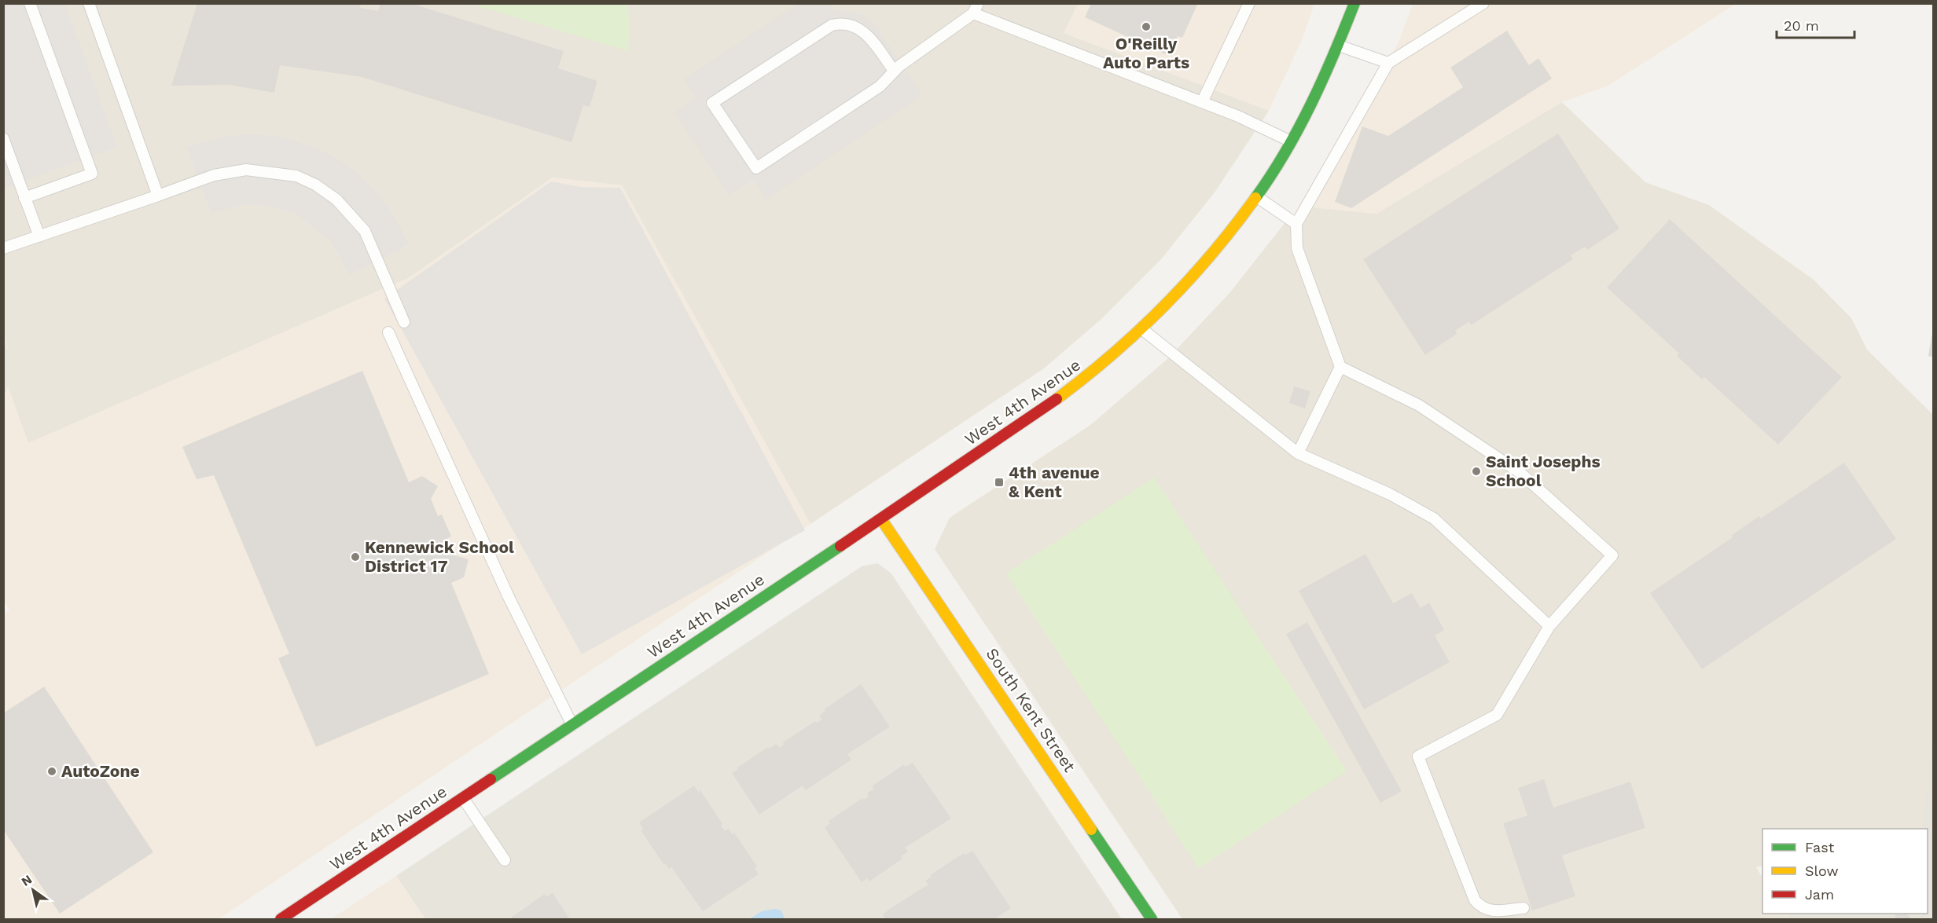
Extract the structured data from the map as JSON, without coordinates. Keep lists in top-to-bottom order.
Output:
{
  "streets": {
    "main road": ["West 4th Avenue", "South Kent Street"]
  },
  "crossings": [
    ["West 4th Avenue", "South Kent Street"]
  ],
  "places": {
    "other": [
      "O'Reilly Auto Parts",
      "Saint Josephs School",
      "Kennewick School District 17",
      "AutoZone"
    ],
    "transit": ["4th avenue & Kent"]
  },
  "legend": ["Fast", "Slow", "Jam"],
  "scale_bar": "20 m",
  "north": "top left"
}
